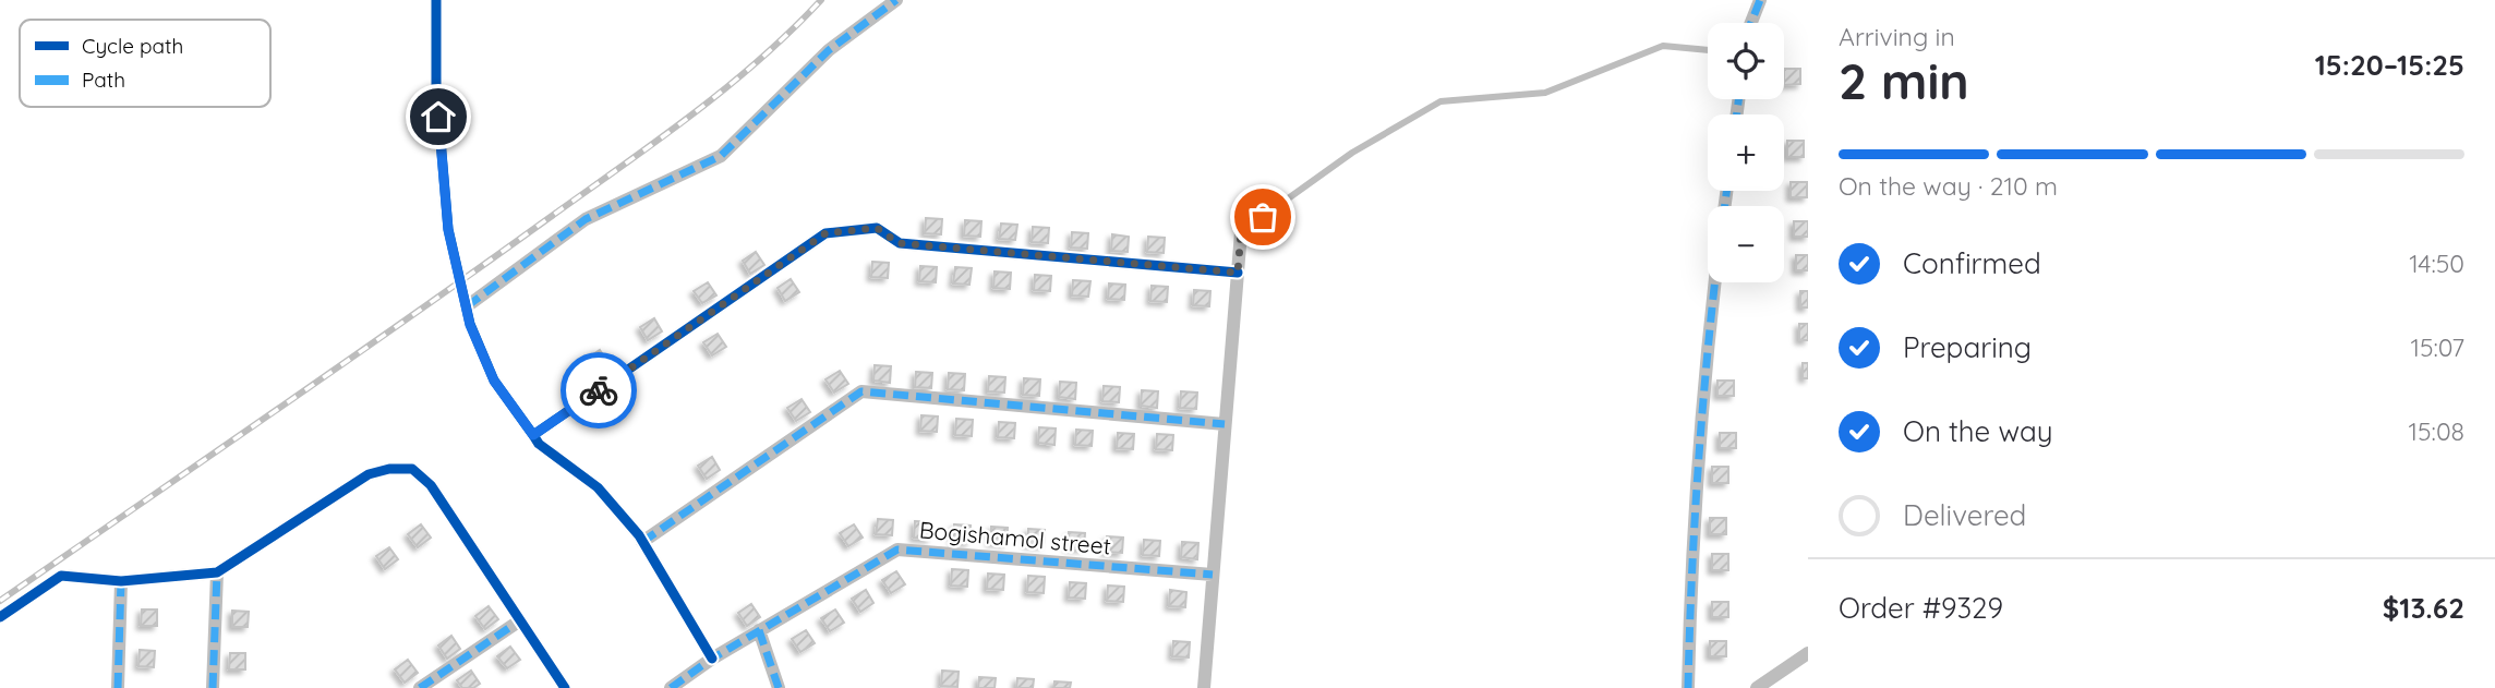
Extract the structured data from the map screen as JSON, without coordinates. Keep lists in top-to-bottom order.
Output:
{
  "streets": {
    "street": ["Bogishamol street"]
  },
  "legend": ["Cycle path", "Path"],
  "page": {
    "heading": ["2 min", "Arriving in", "15:20–15:25"],
    "panel": ["Order #9329", "$13.62"],
    "map_buttons": ["+", "−"],
    "bar": "On the way · 210 m",
    "list": [
      ["Confirmed", "14:50"],
      ["Preparing", "15:07"],
      ["On the way", "15:08"],
      "Delivered"
    ]
  }
}
